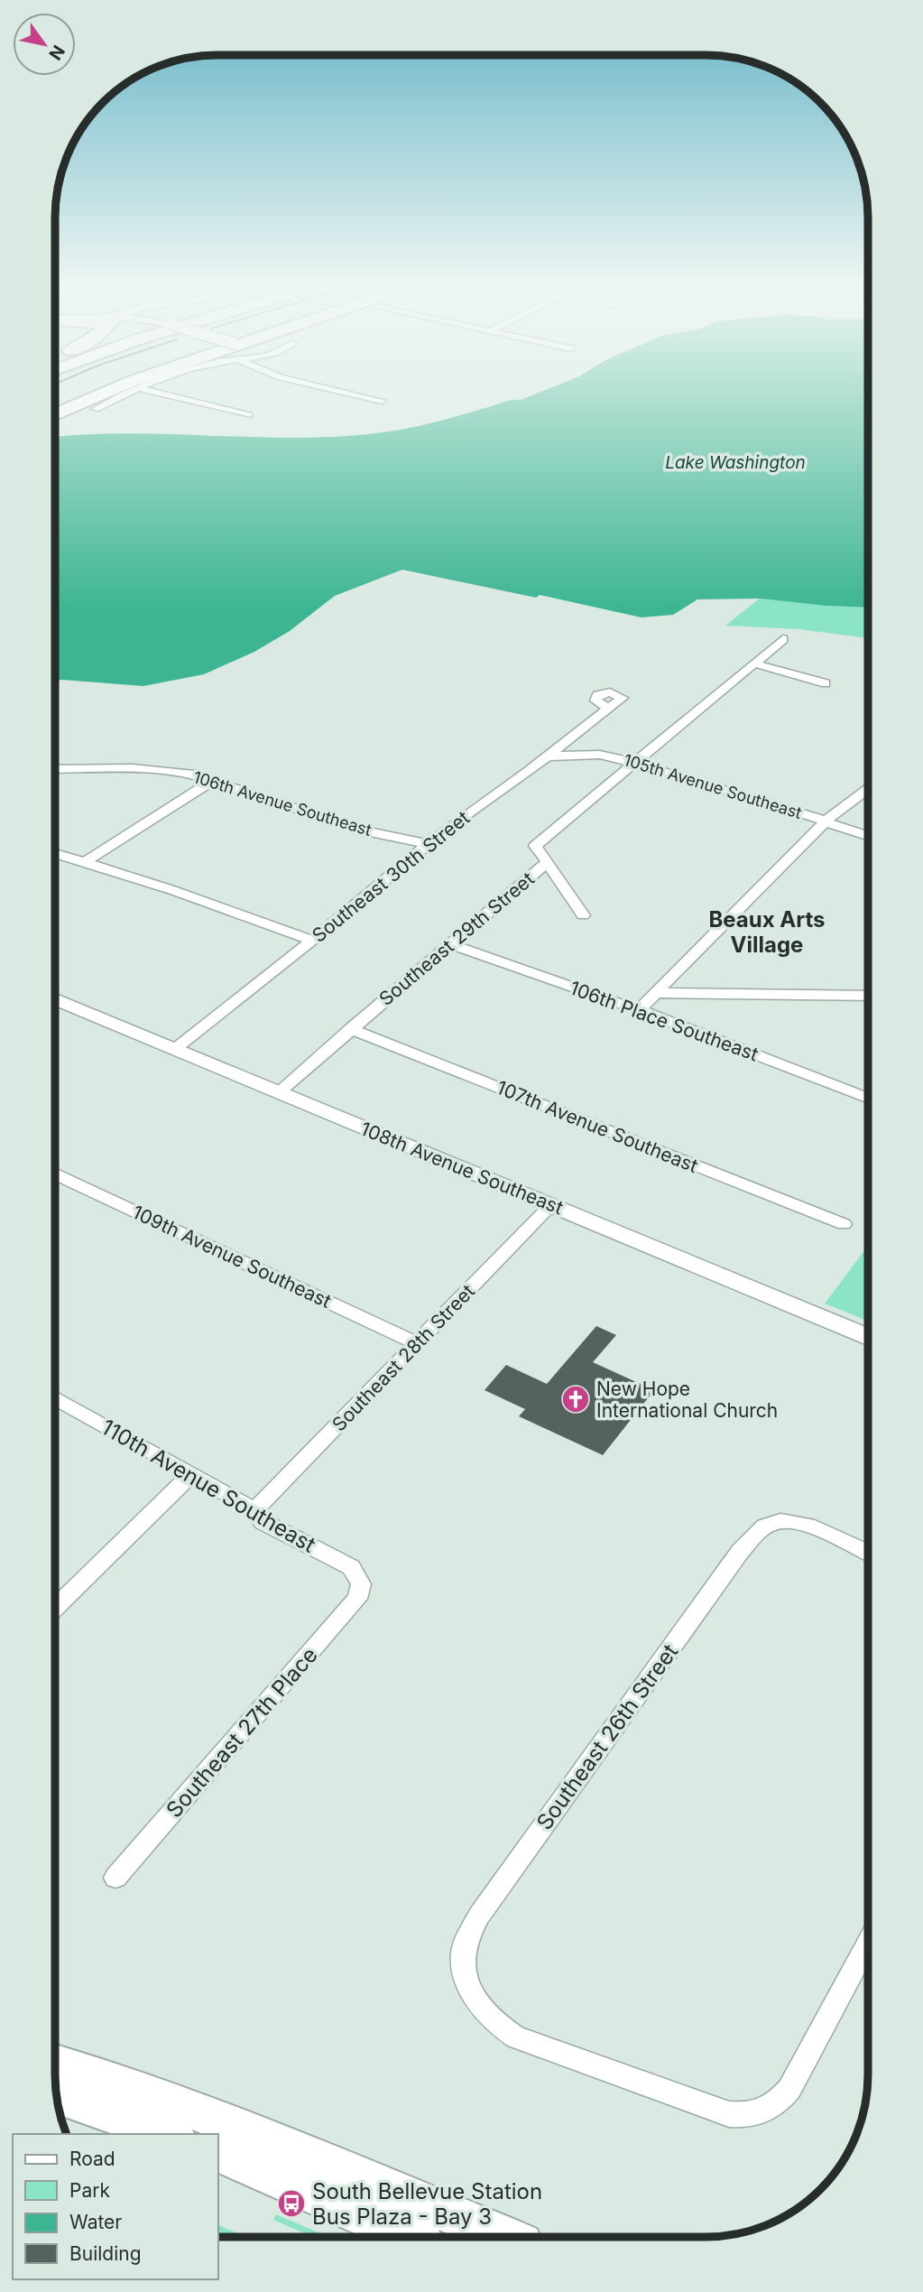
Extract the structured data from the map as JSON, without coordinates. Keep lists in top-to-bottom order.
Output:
{
  "streets": {
    "street": [
      "105th Avenue Southeast",
      "106th Avenue Southeast",
      "Southeast 30th Street",
      "Southeast 29th Street",
      "106th Place Southeast",
      "107th Avenue Southeast",
      "108th Avenue Southeast",
      "109th Avenue Southeast",
      "Southeast 28th Street",
      "110th Avenue Southeast",
      "Southeast 27th Place",
      "Southeast 26th Street"
    ]
  },
  "crossings": [
    ["105th Avenue Southeast", "Southeast 30th Street"],
    ["105th Avenue Southeast", "Southeast 29th Street"],
    ["106th Avenue Southeast", "Southeast 30th Street"],
    ["Southeast 30th Street", "108th Avenue Southeast"],
    ["Southeast 29th Street", "106th Place Southeast"],
    ["Southeast 29th Street", "107th Avenue Southeast"],
    ["Southeast 29th Street", "108th Avenue Southeast"],
    ["108th Avenue Southeast", "Southeast 28th Street"],
    ["109th Avenue Southeast", "Southeast 28th Street"],
    ["Southeast 28th Street", "110th Avenue Southeast"],
    ["110th Avenue Southeast", "Southeast 27th Place"]
  ],
  "districts": ["Beaux Arts Village"],
  "water": ["Lake Washington"],
  "places": {
    "church": ["New Hope International Church"],
    "bus stop": ["South Bellevue Station Bus Plaza - Bay 3"]
  },
  "legend": [
    "Road",
    "Park",
    "Water",
    "Building"
  ],
  "north": "bottom right"
}
